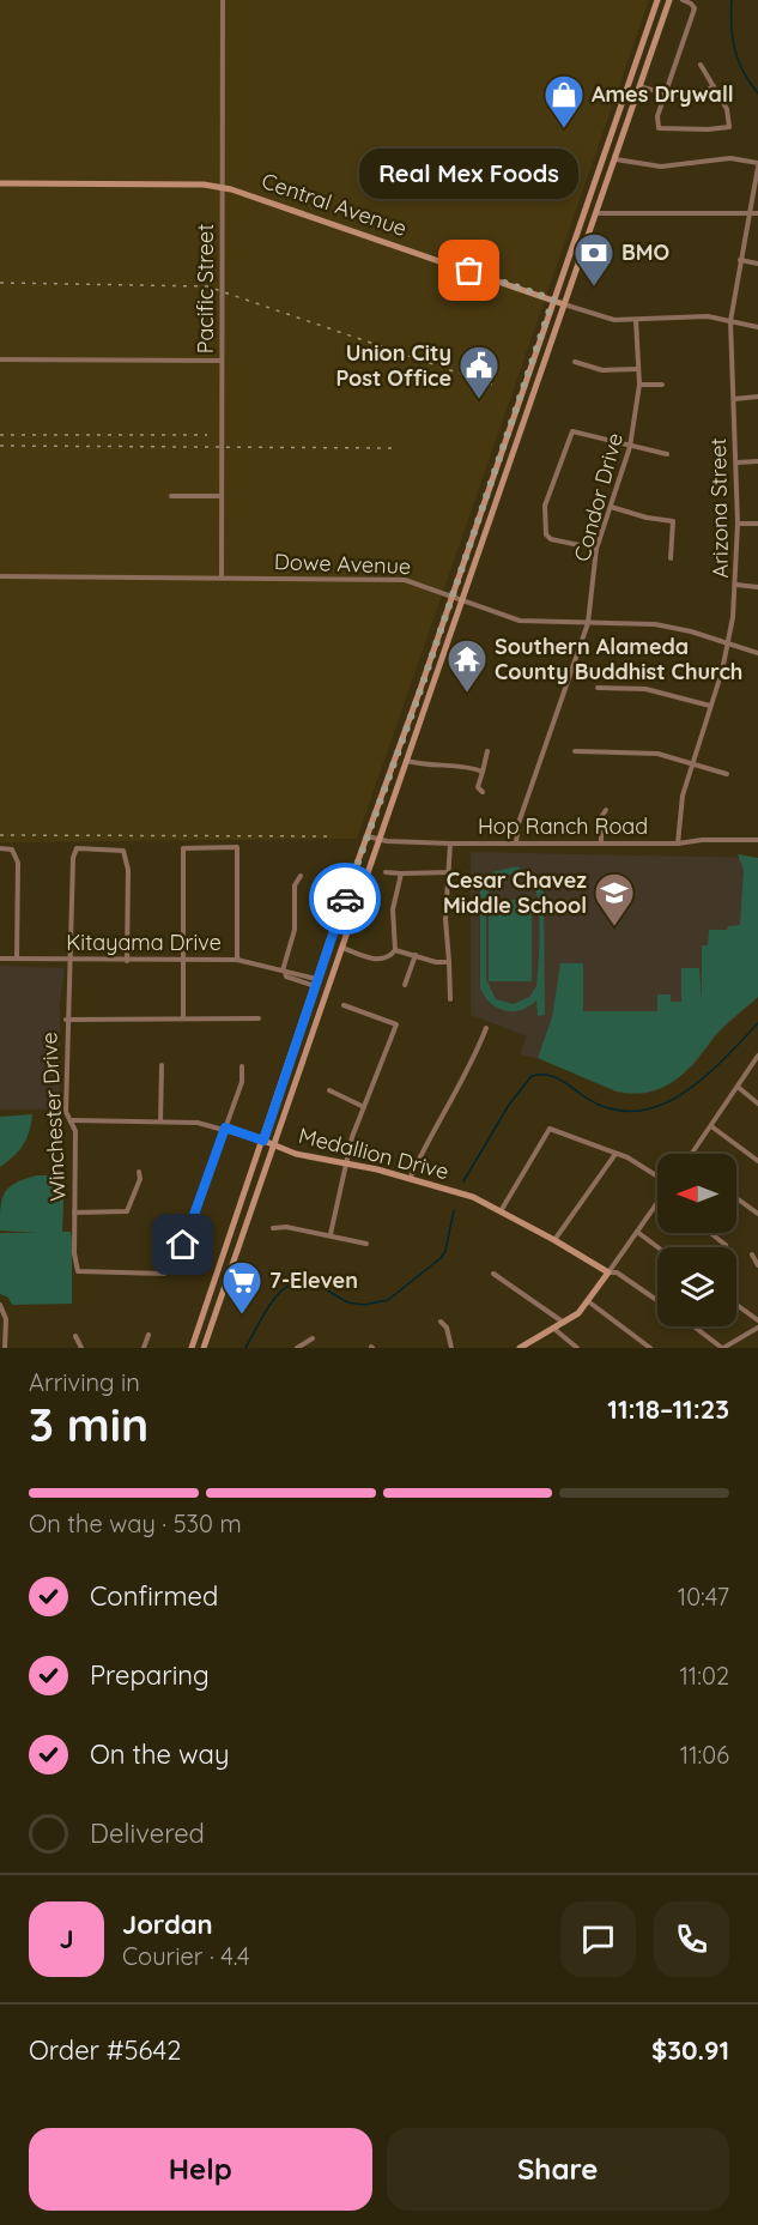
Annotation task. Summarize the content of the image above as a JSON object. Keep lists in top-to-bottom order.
{
  "streets": {
    "main road": ["Central Avenue", "Medallion Drive"],
    "street": [
      "Pacific Street",
      "Condor Drive",
      "Arizona Street",
      "Dowe Avenue",
      "Hop Ranch Road",
      "Kitayama Drive",
      "Winchester Drive"
    ]
  },
  "crossings": [
    ["Central Avenue", "Pacific Street"],
    ["Central Avenue", "Condor Drive"],
    ["Central Avenue", "Arizona Street"],
    ["Pacific Street", "Dowe Avenue"],
    ["Condor Drive", "Dowe Avenue"],
    ["Condor Drive", "Hop Ranch Road"],
    ["Arizona Street", "Dowe Avenue"],
    ["Arizona Street", "Hop Ranch Road"],
    ["Kitayama Drive", "Winchester Drive"],
    ["Winchester Drive", "Medallion Drive"]
  ],
  "places": {
    "shop": ["Ames Drywall"],
    "other": ["Real Mex Foods"],
    "bank": ["BMO"],
    "public building": ["Union City Post Office"],
    "temple": ["Southern Alameda County Buddhist Church"],
    "school or university": ["Cesar Chavez Middle School"],
    "supermarket": ["7-Eleven"]
  },
  "north": "left",
  "page": {
    "bubble": "Real Mex Foods",
    "heading": ["3 min", "Arriving in", "11:18–11:23"],
    "panel": [
      "Jordan",
      "Courier · 4.4",
      "Order #5642",
      "$30.91"
    ],
    "bar": "On the way · 530 m",
    "list": [
      ["Confirmed", "10:47"],
      ["Preparing", "11:02"],
      ["On the way", "11:06"],
      "Delivered"
    ],
    "round": "J",
    "buttons": ["Help", "Share"]
  }
}
